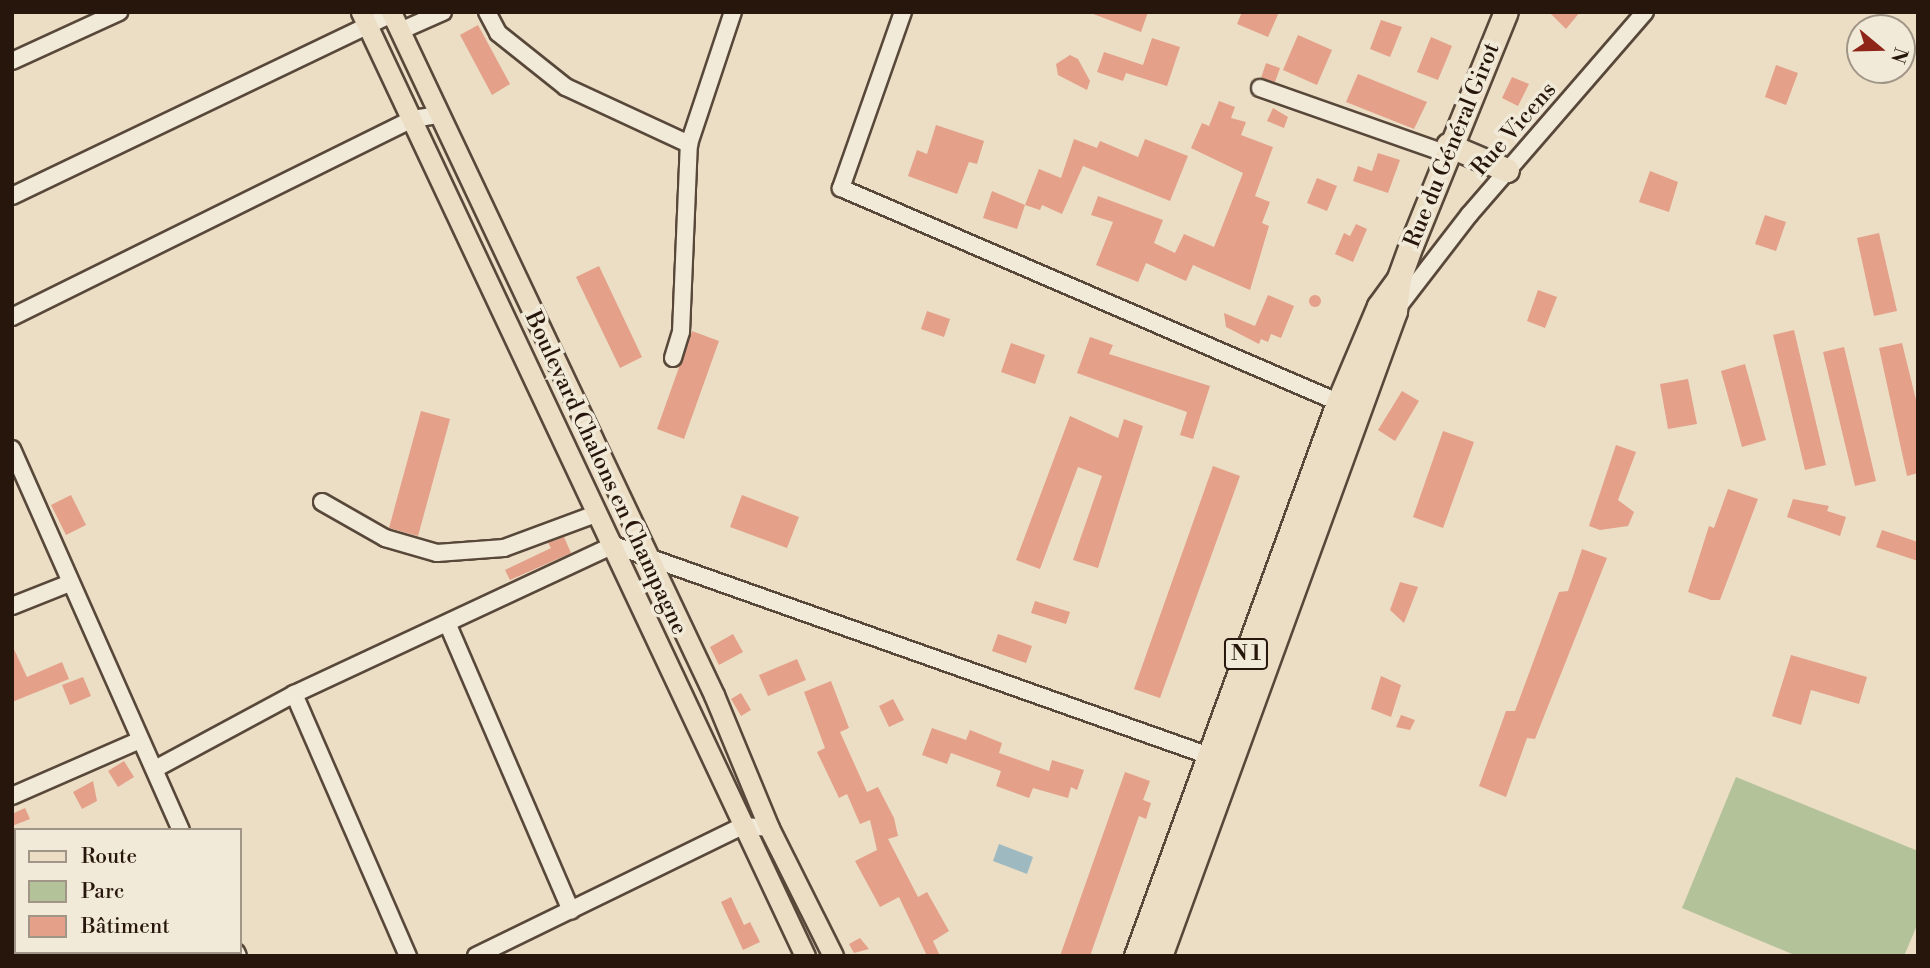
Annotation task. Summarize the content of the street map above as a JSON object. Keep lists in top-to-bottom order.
{
  "streets": {
    "highway": ["Rue du Général Girot", "N 1"],
    "main road": ["Boulevard Chalons en Champagne"],
    "street": ["Rue Vicens"]
  },
  "crossings": [
    ["Rue Vicens", "N 1"],
    ["Rue du Général Girot", "N 1"]
  ],
  "legend": ["Route", "Parc", "Bâtiment"],
  "north": "right"
}
